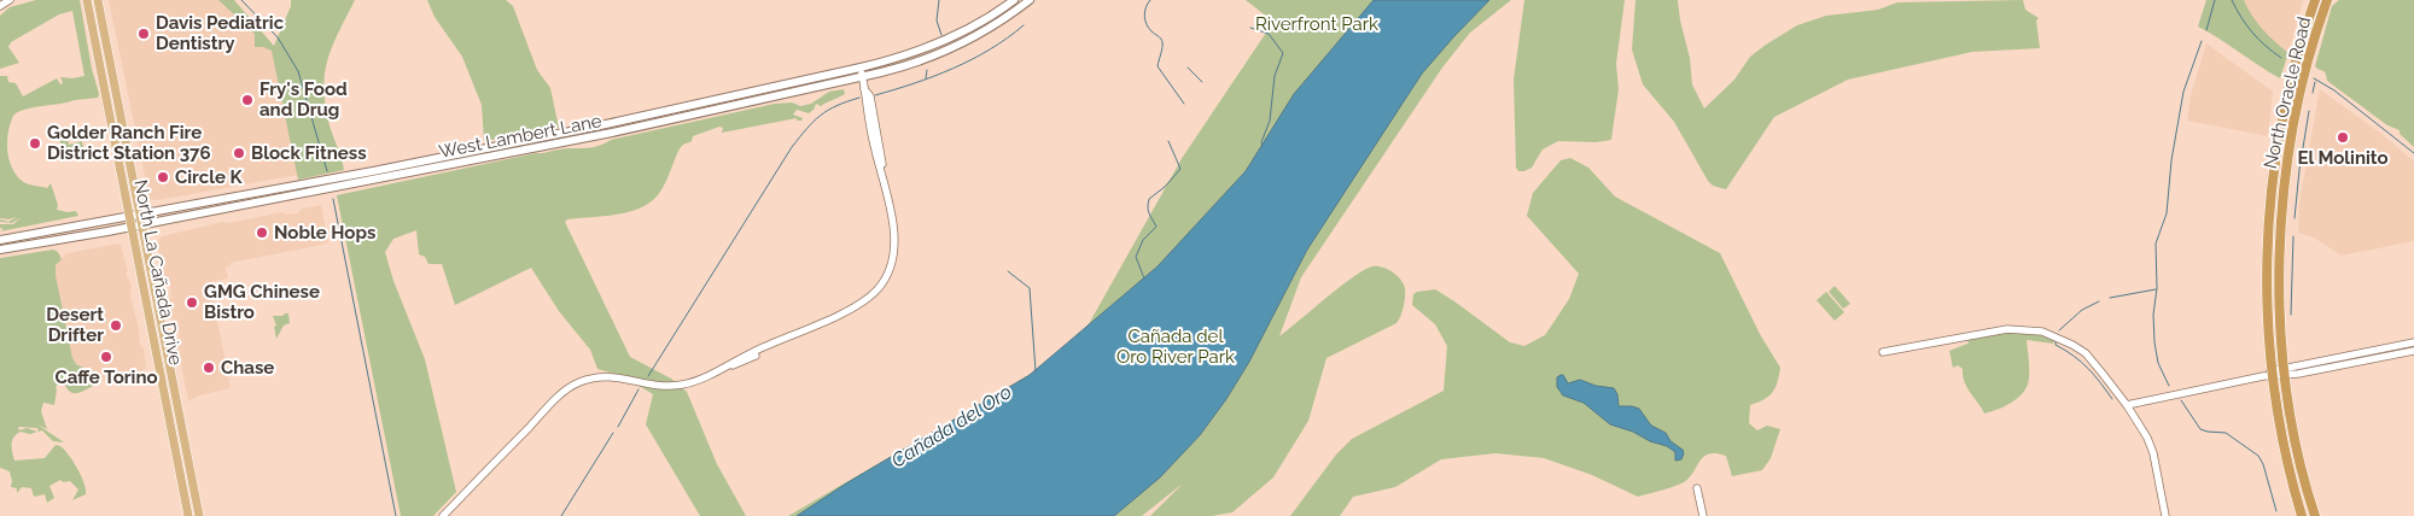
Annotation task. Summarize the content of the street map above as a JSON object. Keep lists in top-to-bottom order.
{
  "streets": {
    "highway": ["North Oracle Road"],
    "main road": ["West Lambert Lane", "North La Cañada Drive"]
  },
  "crossings": [
    ["West Lambert Lane", "North La Cañada Drive"]
  ],
  "water": ["Cañada del Oro"],
  "parks": ["Riverfront Park", "Cañada del Oro River Park"],
  "places": [
    "Davis Pediatric Dentistry",
    "Fry's Food and Drug",
    "El Molinito",
    "Golder Ranch Fire District Station 376",
    "Block Fitness",
    "Circle K",
    "Noble Hops",
    "GMG Chinese Bistro",
    "Desert Drifter",
    "Caffe Torino",
    "Chase"
  ]
}
